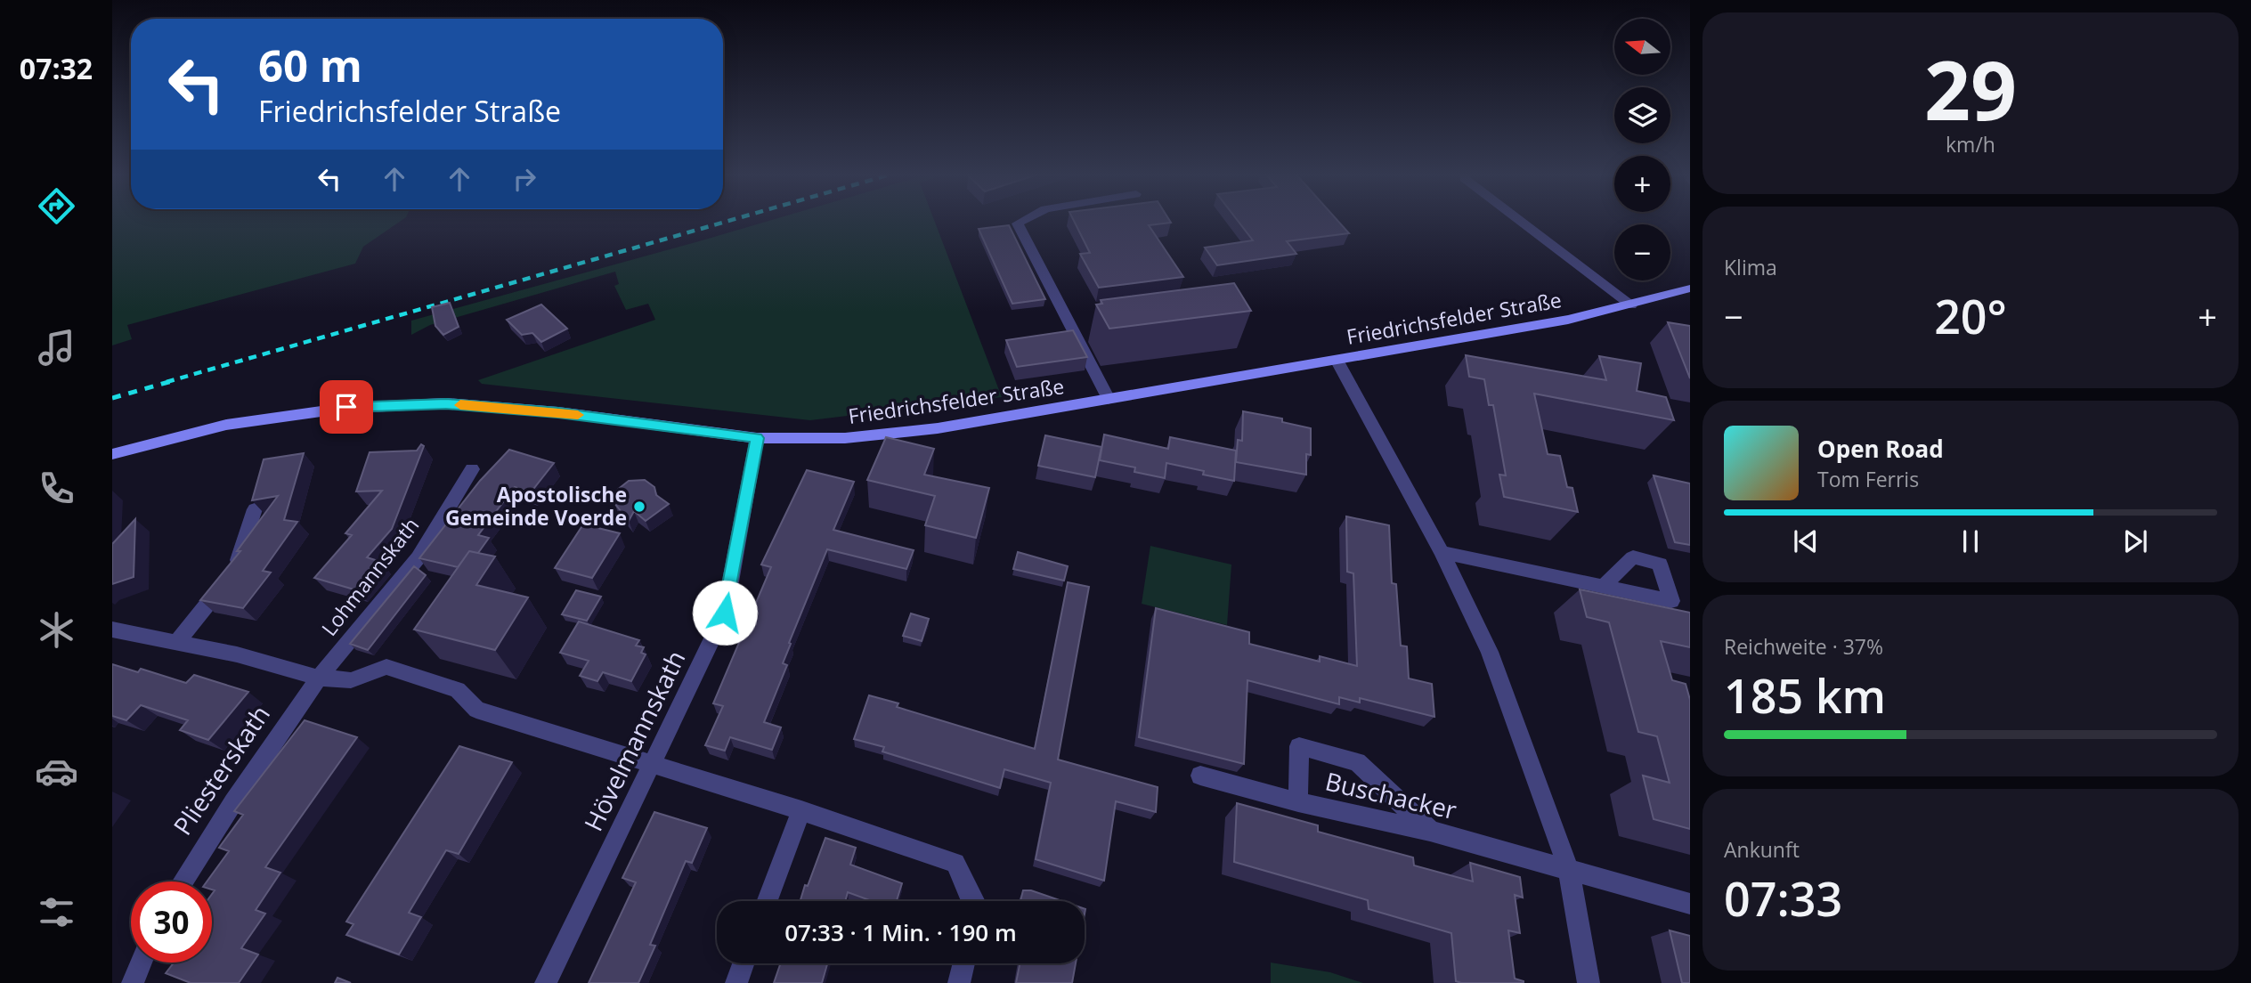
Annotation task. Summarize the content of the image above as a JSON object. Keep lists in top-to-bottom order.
{
  "streets": {
    "main road": ["Friedrichsfelder Straße"],
    "street": [
      "Lohmannskath",
      "Hövelmannskath",
      "Pliesterskath",
      "Buschacker"
    ]
  },
  "crossings": [
    ["Friedrichsfelder Straße", "Hövelmannskath"],
    ["Lohmannskath", "Pliesterskath"]
  ],
  "places": ["Apostolische Gemeinde Voerde"],
  "north": "left",
  "page": {
    "tabs": "07:32",
    "tile": [
      ["29", "km/h"],
      "Klima",
      ["Reichweite · 37%", "185 km"],
      ["Ankunft", "07:33"]
    ],
    "map_buttons": ["+", "−"],
    "turn": ["60 m", "Friedrichsfelder Straße"],
    "heat": ["−", "20°", "+"],
    "song": ["Open Road", "Tom Ferris"],
    "limit": "30",
    "trip": "07:33 · 1 Min. · 190 m"
  }
}
